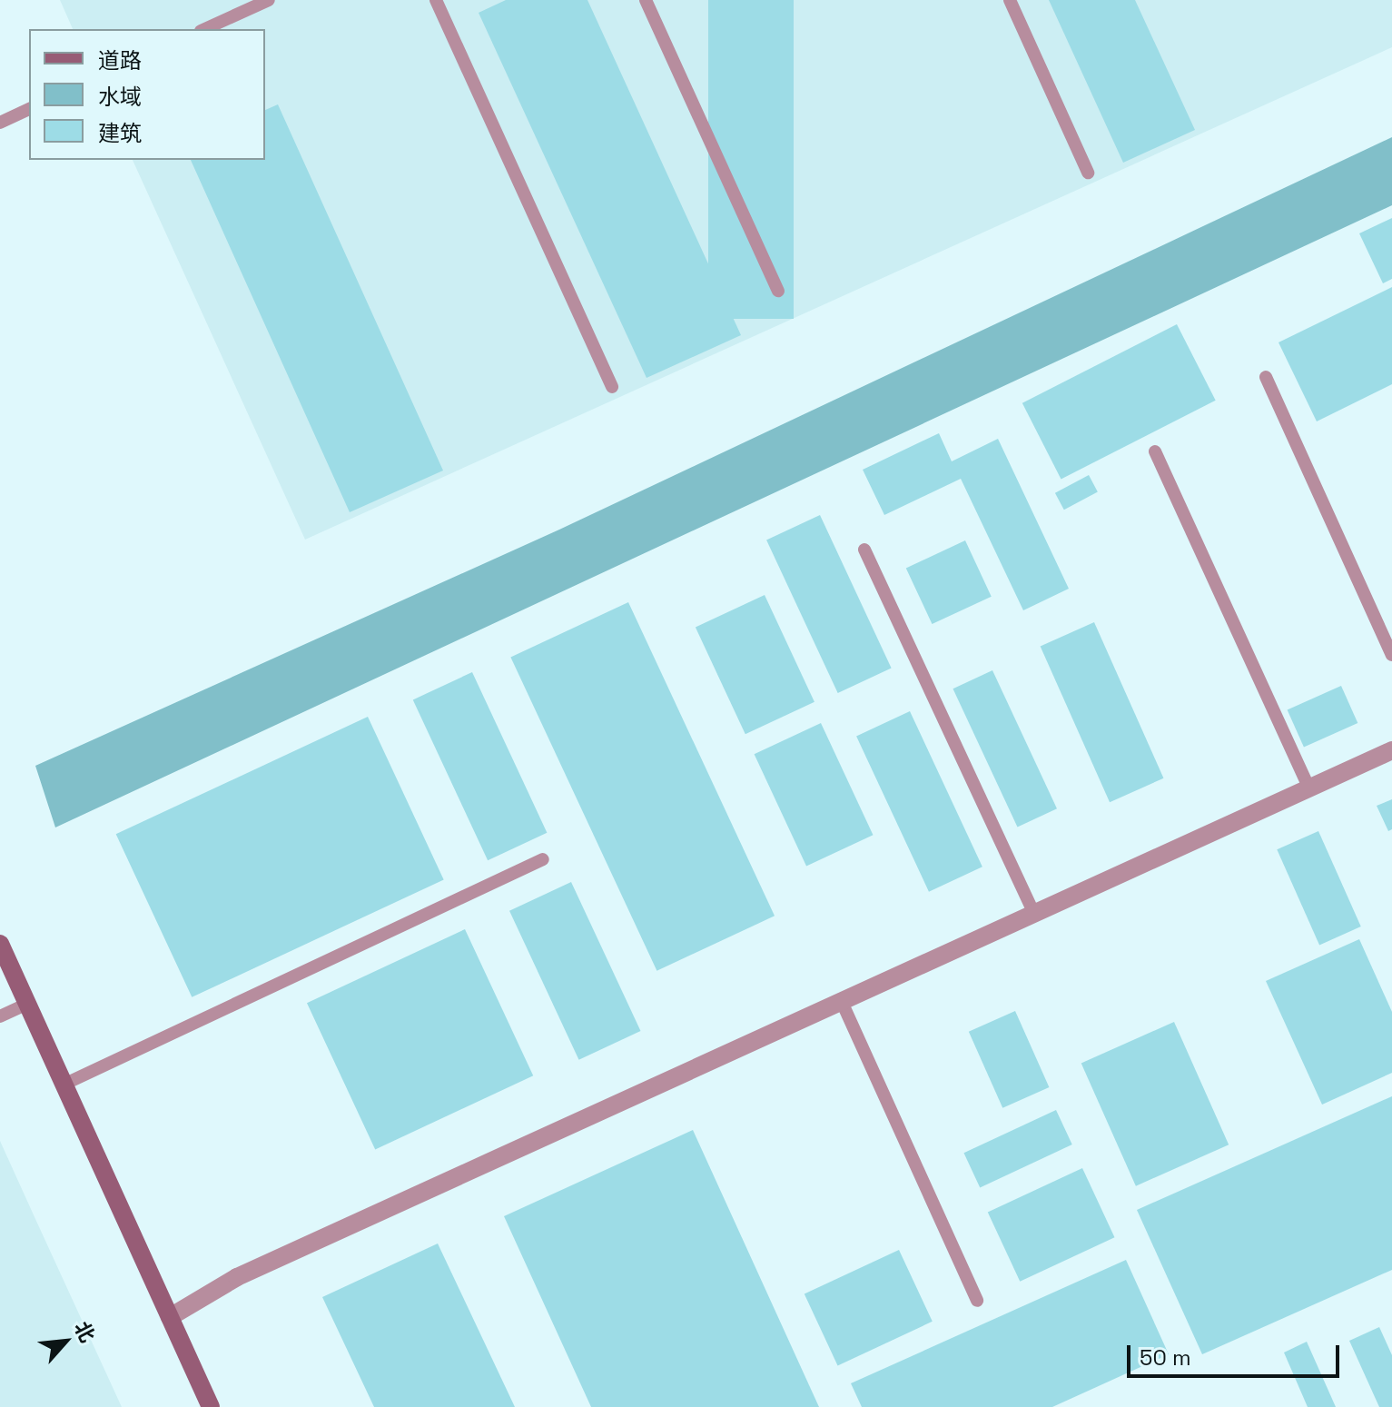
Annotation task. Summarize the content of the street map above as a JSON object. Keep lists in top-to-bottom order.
{
  "legend": ["道路", "水域", "建筑"],
  "scale_bar": "50 m",
  "north": "top right"
}
